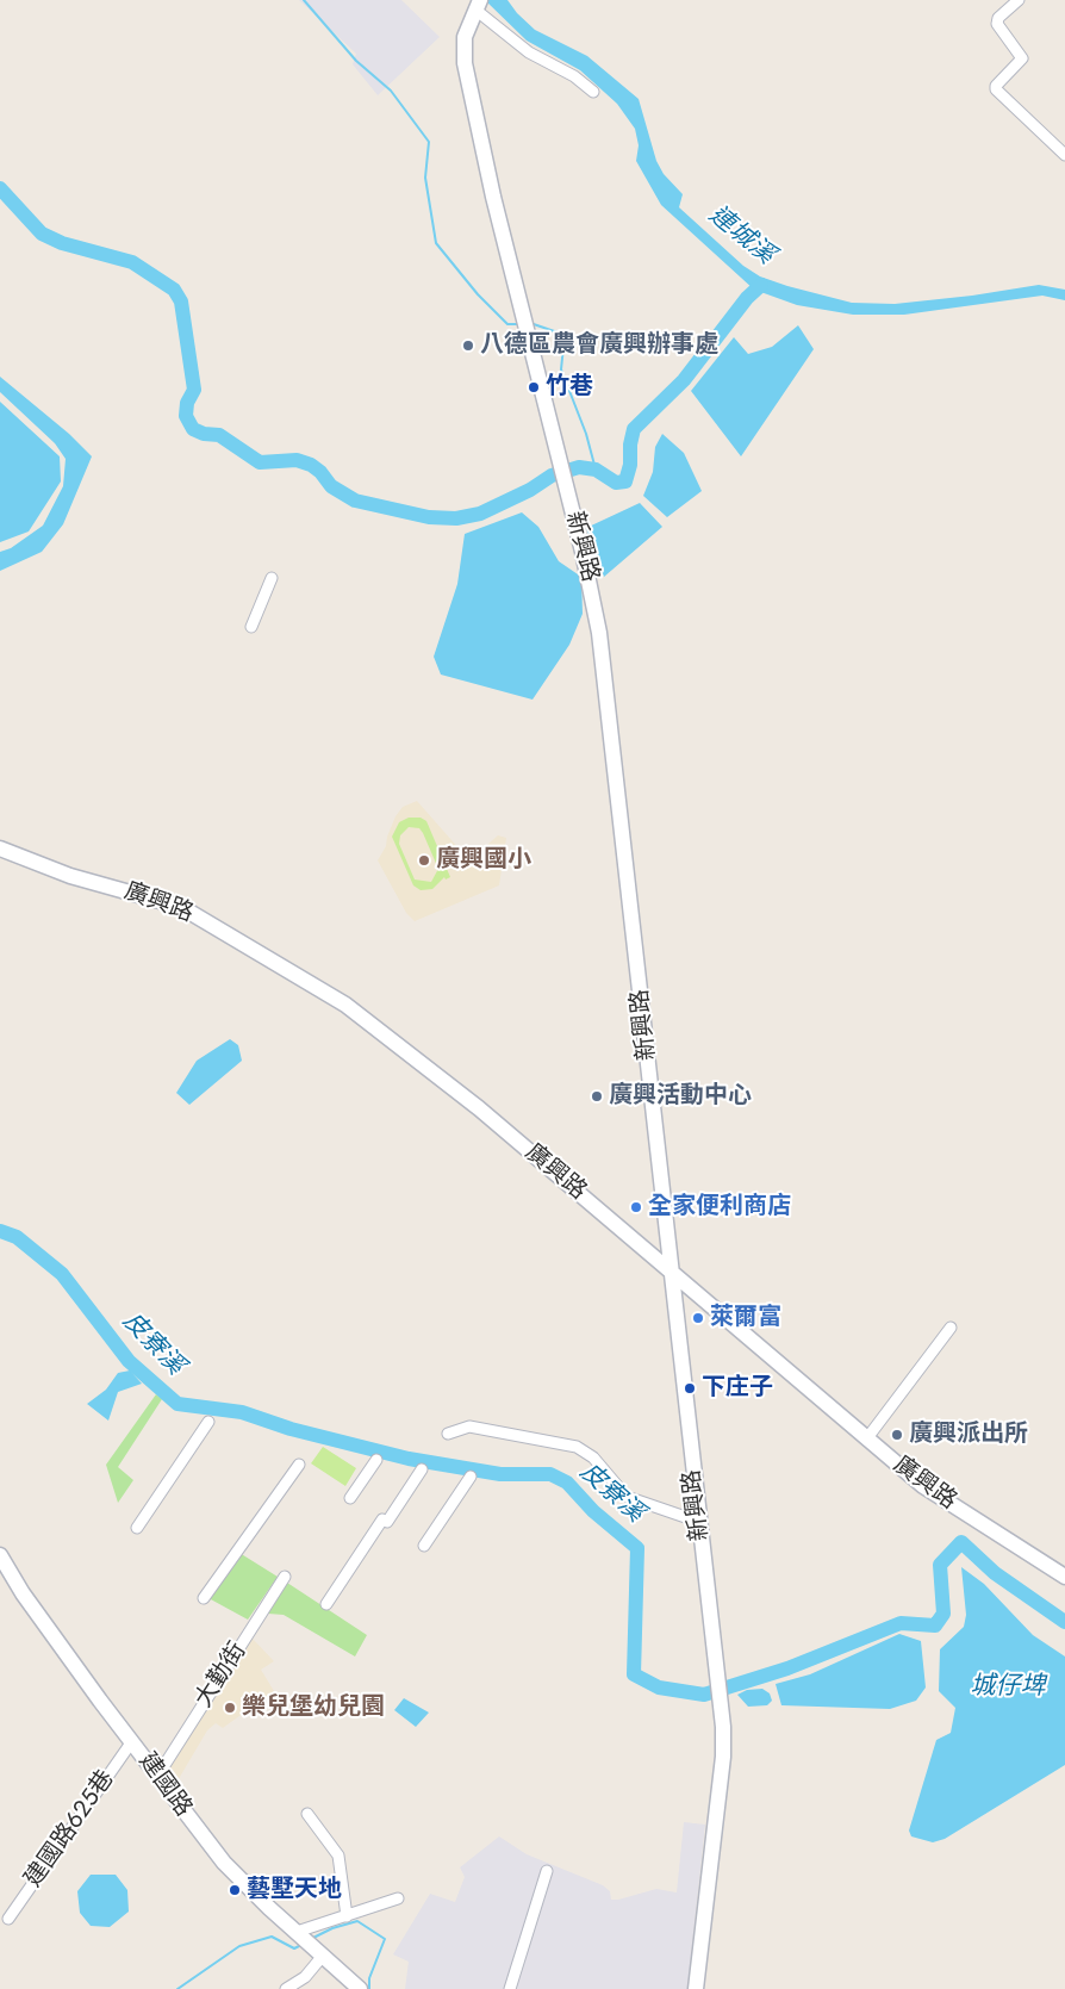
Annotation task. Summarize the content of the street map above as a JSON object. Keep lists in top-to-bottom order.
{
  "streets": {
    "street": [
      "新興路",
      "廣興路",
      "大勤街",
      "建國路",
      "建國路625巷"
    ]
  },
  "crossings": [
    ["新興路", "廣興路"],
    ["大勤街", "建國路"],
    ["建國路", "建國路625巷"]
  ],
  "water": ["連城溪", "皮寮溪", "城仔埤"],
  "places": [
    "八德區農會廣興辦事處",
    "竹巷",
    "廣興國小",
    "廣興活動中心",
    "全家便利商店",
    "萊爾富",
    "下庄子",
    "廣興派出所",
    "樂兒堡幼兒園",
    "藝墅天地"
  ]
}
